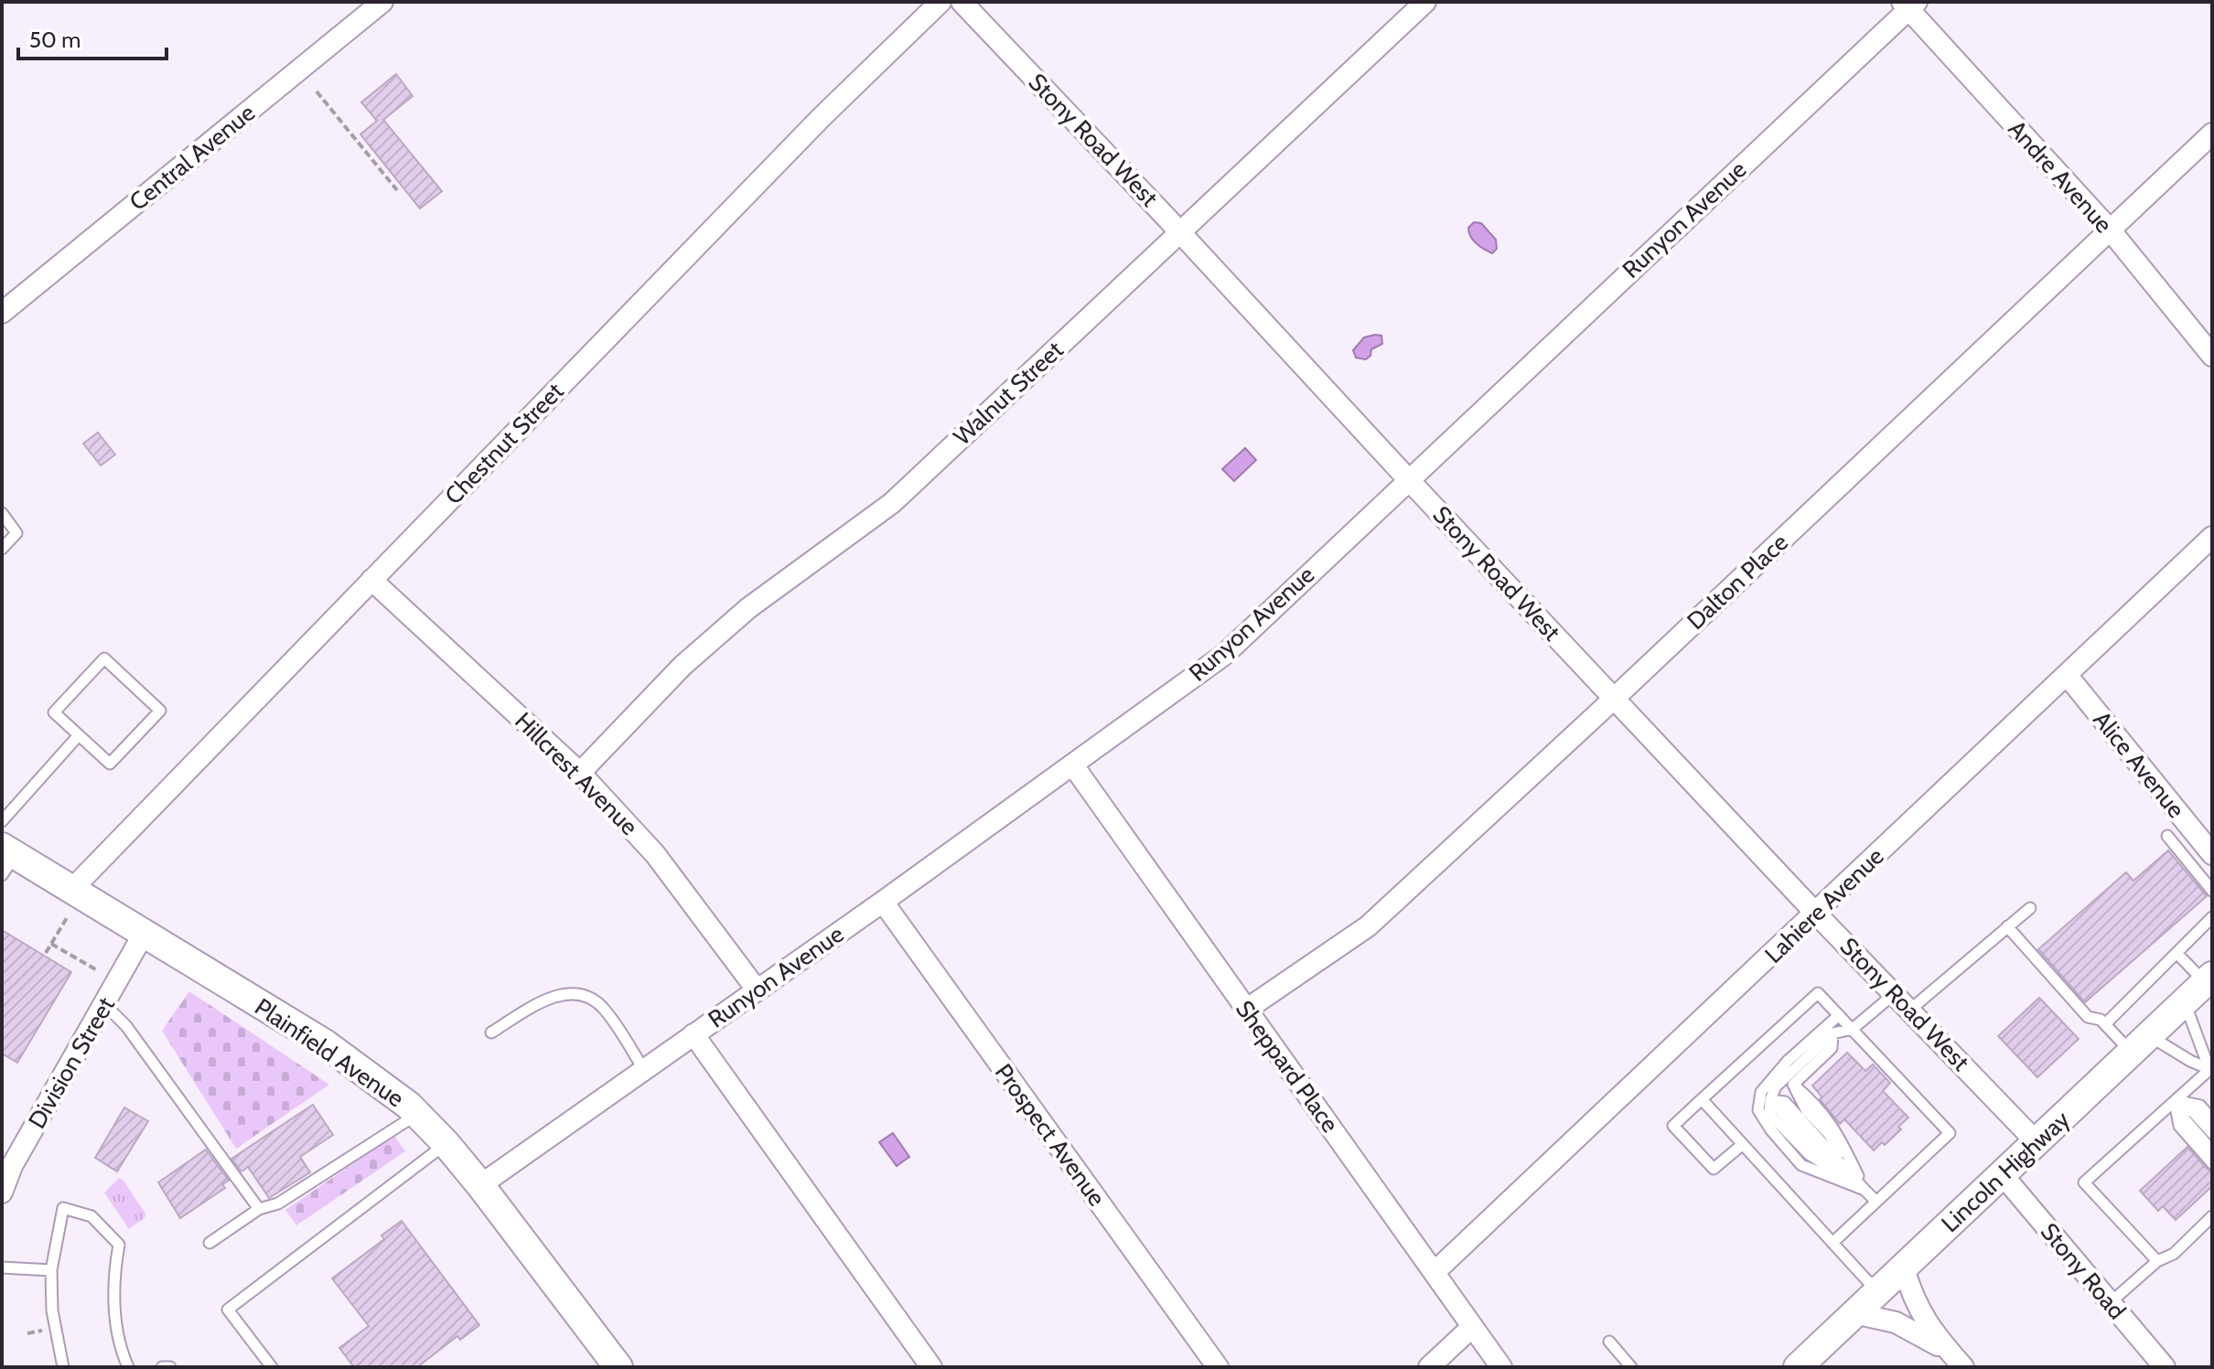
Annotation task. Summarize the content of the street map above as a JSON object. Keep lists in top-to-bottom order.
{
  "streets": {
    "main road": ["Plainfield Avenue", "Lincoln Highway"],
    "street": [
      "Stony Road West",
      "Central Avenue",
      "Andre Avenue",
      "Runyon Avenue",
      "Walnut Street",
      "Chestnut Street",
      "Dalton Place",
      "Alice Avenue",
      "Hillcrest Avenue",
      "Lahiere Avenue",
      "Division Street",
      "Sheppard Place",
      "Prospect Avenue",
      "Stony Road"
    ]
  },
  "crossings": [
    ["Stony Road West", "Runyon Avenue"],
    ["Stony Road West", "Walnut Street"],
    ["Stony Road West", "Dalton Place"],
    ["Stony Road West", "Lahiere Avenue"],
    ["Stony Road West", "Lincoln Highway"],
    ["Andre Avenue", "Runyon Avenue"],
    ["Andre Avenue", "Dalton Place"],
    ["Runyon Avenue", "Hillcrest Avenue"],
    ["Runyon Avenue", "Plainfield Avenue"],
    ["Runyon Avenue", "Sheppard Place"],
    ["Runyon Avenue", "Prospect Avenue"],
    ["Walnut Street", "Hillcrest Avenue"],
    ["Chestnut Street", "Hillcrest Avenue"],
    ["Chestnut Street", "Plainfield Avenue"],
    ["Dalton Place", "Sheppard Place"],
    ["Alice Avenue", "Lahiere Avenue"],
    ["Lahiere Avenue", "Sheppard Place"],
    ["Plainfield Avenue", "Division Street"],
    ["Lincoln Highway", "Stony Road"]
  ],
  "scale_bar": "50 m"
}
